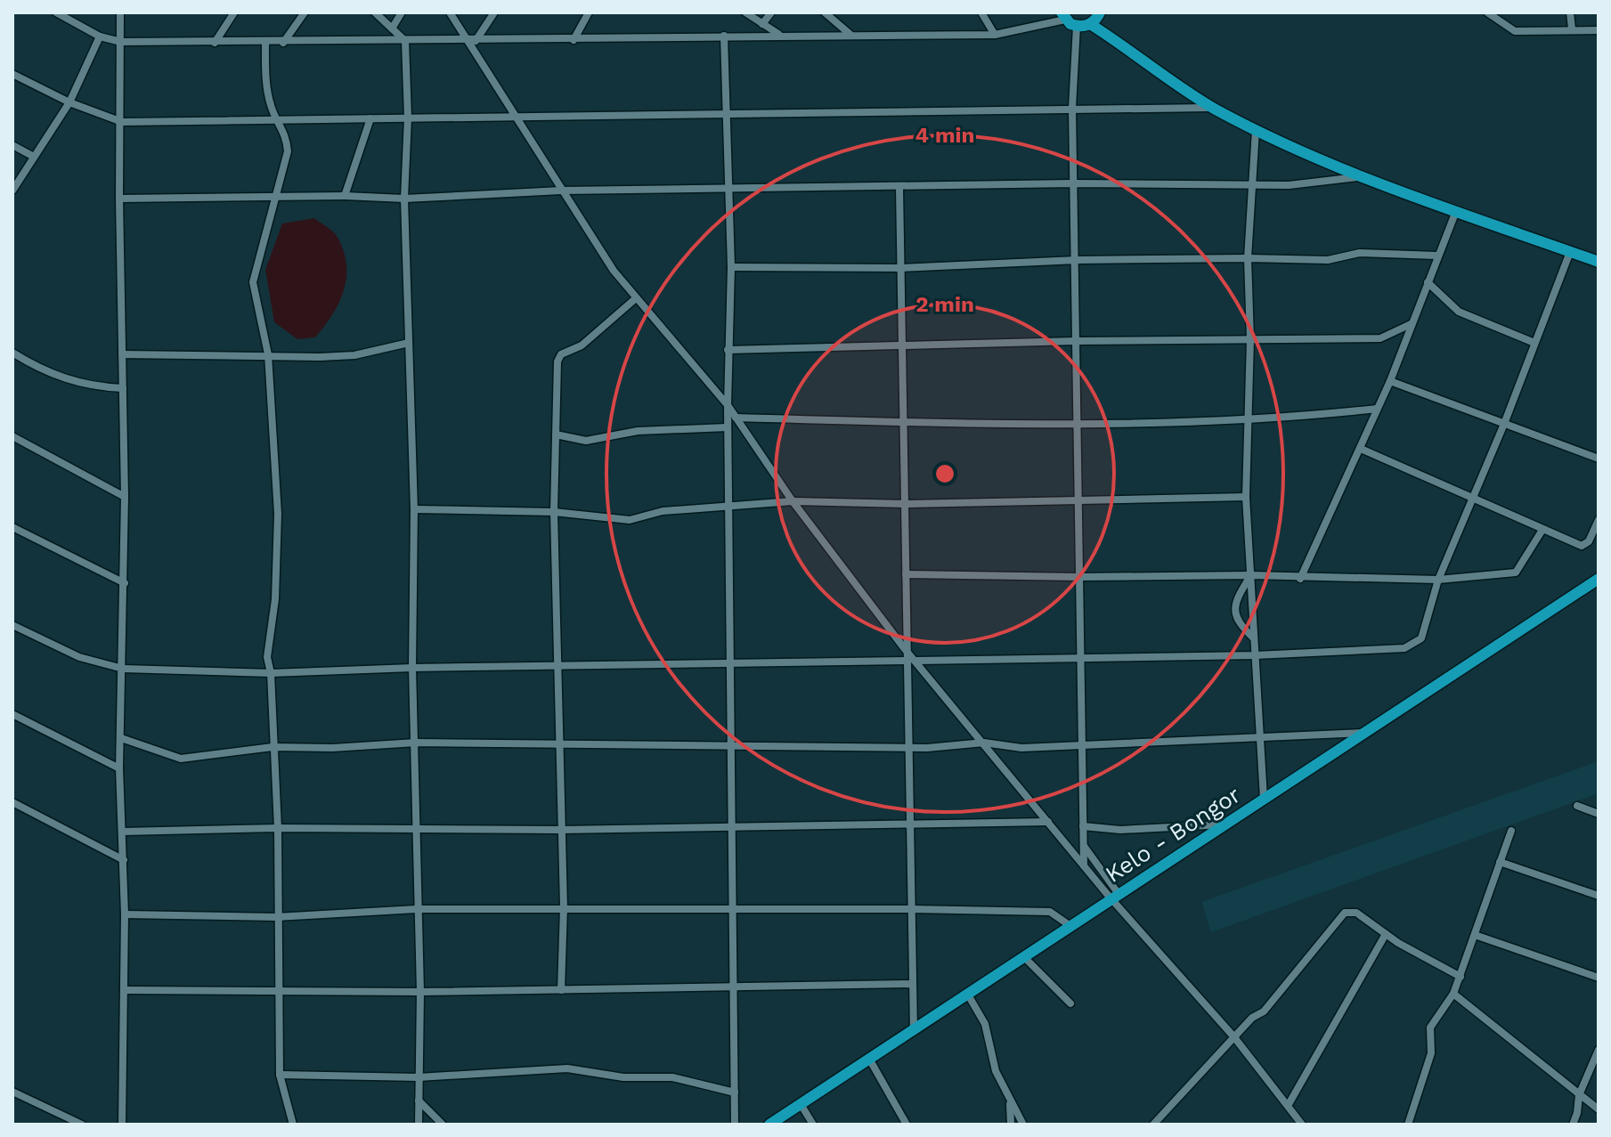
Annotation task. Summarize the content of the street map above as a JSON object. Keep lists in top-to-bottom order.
{
  "streets": {
    "highway": ["Kelo - Bongor"]
  },
  "rings": ["4 min", "2 min"]
}
